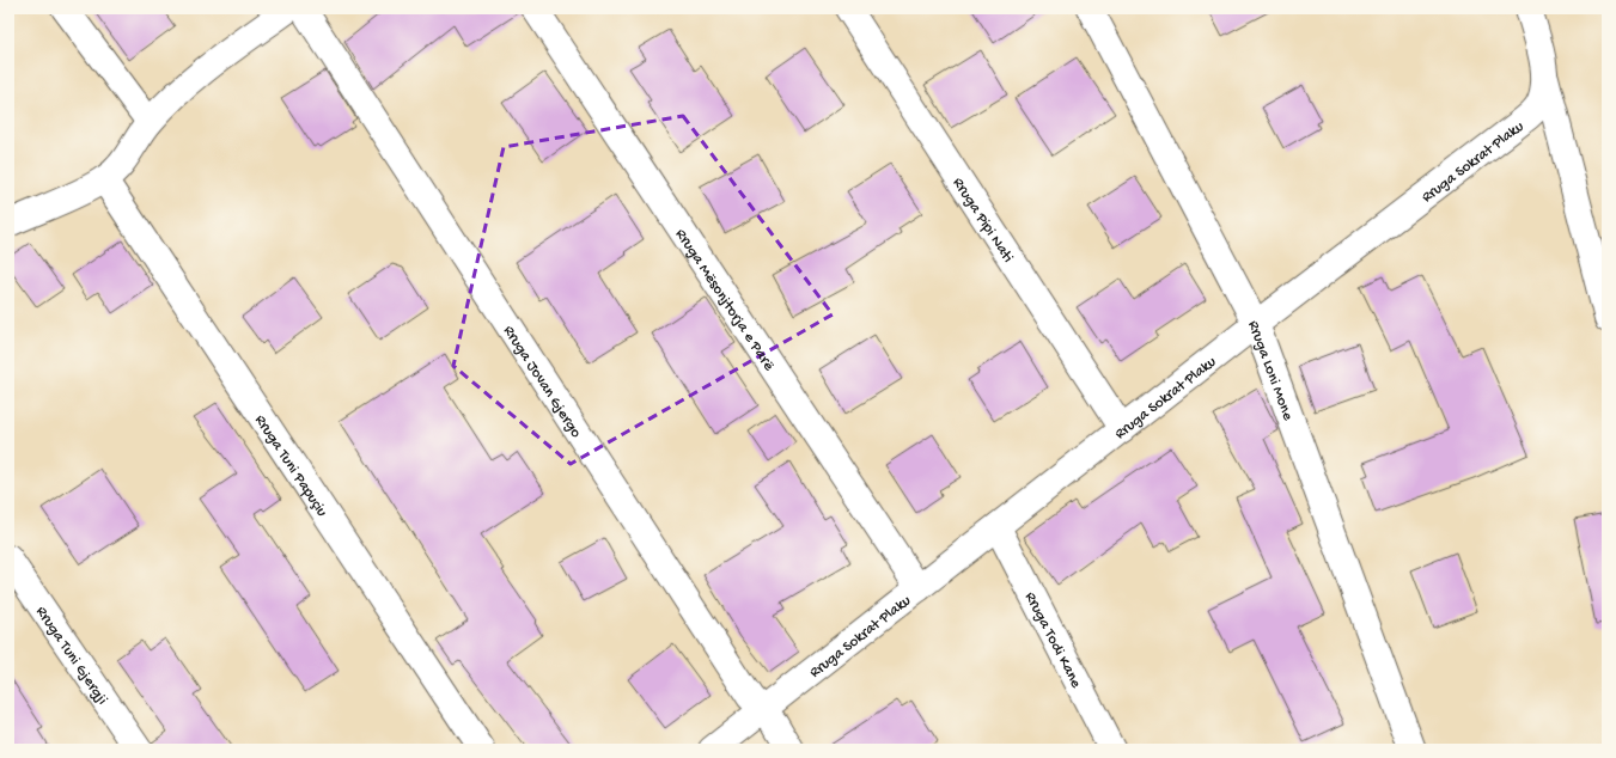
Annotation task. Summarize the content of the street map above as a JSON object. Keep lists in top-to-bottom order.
{
  "streets": {
    "street": [
      "Rruga Sokrat Plaku",
      "Rruga Pipi Nati",
      "Rruga Mësonjtorja e Parë",
      "Rruga Loni Mone",
      "Rruga Jovan Gjergo",
      "Rruga Tuni Papuçiu",
      "Rruga Todi Kane",
      "Rruga Tuni Gjergji"
    ]
  },
  "crossings": [
    ["Rruga Sokrat Plaku", "Rruga Pipi Nati"],
    ["Rruga Sokrat Plaku", "Rruga Mësonjtorja e Parë"],
    ["Rruga Sokrat Plaku", "Rruga Loni Mone"],
    ["Rruga Sokrat Plaku", "Rruga Jovan Gjergo"],
    ["Rruga Sokrat Plaku", "Rruga Todi Kane"]
  ]
}
